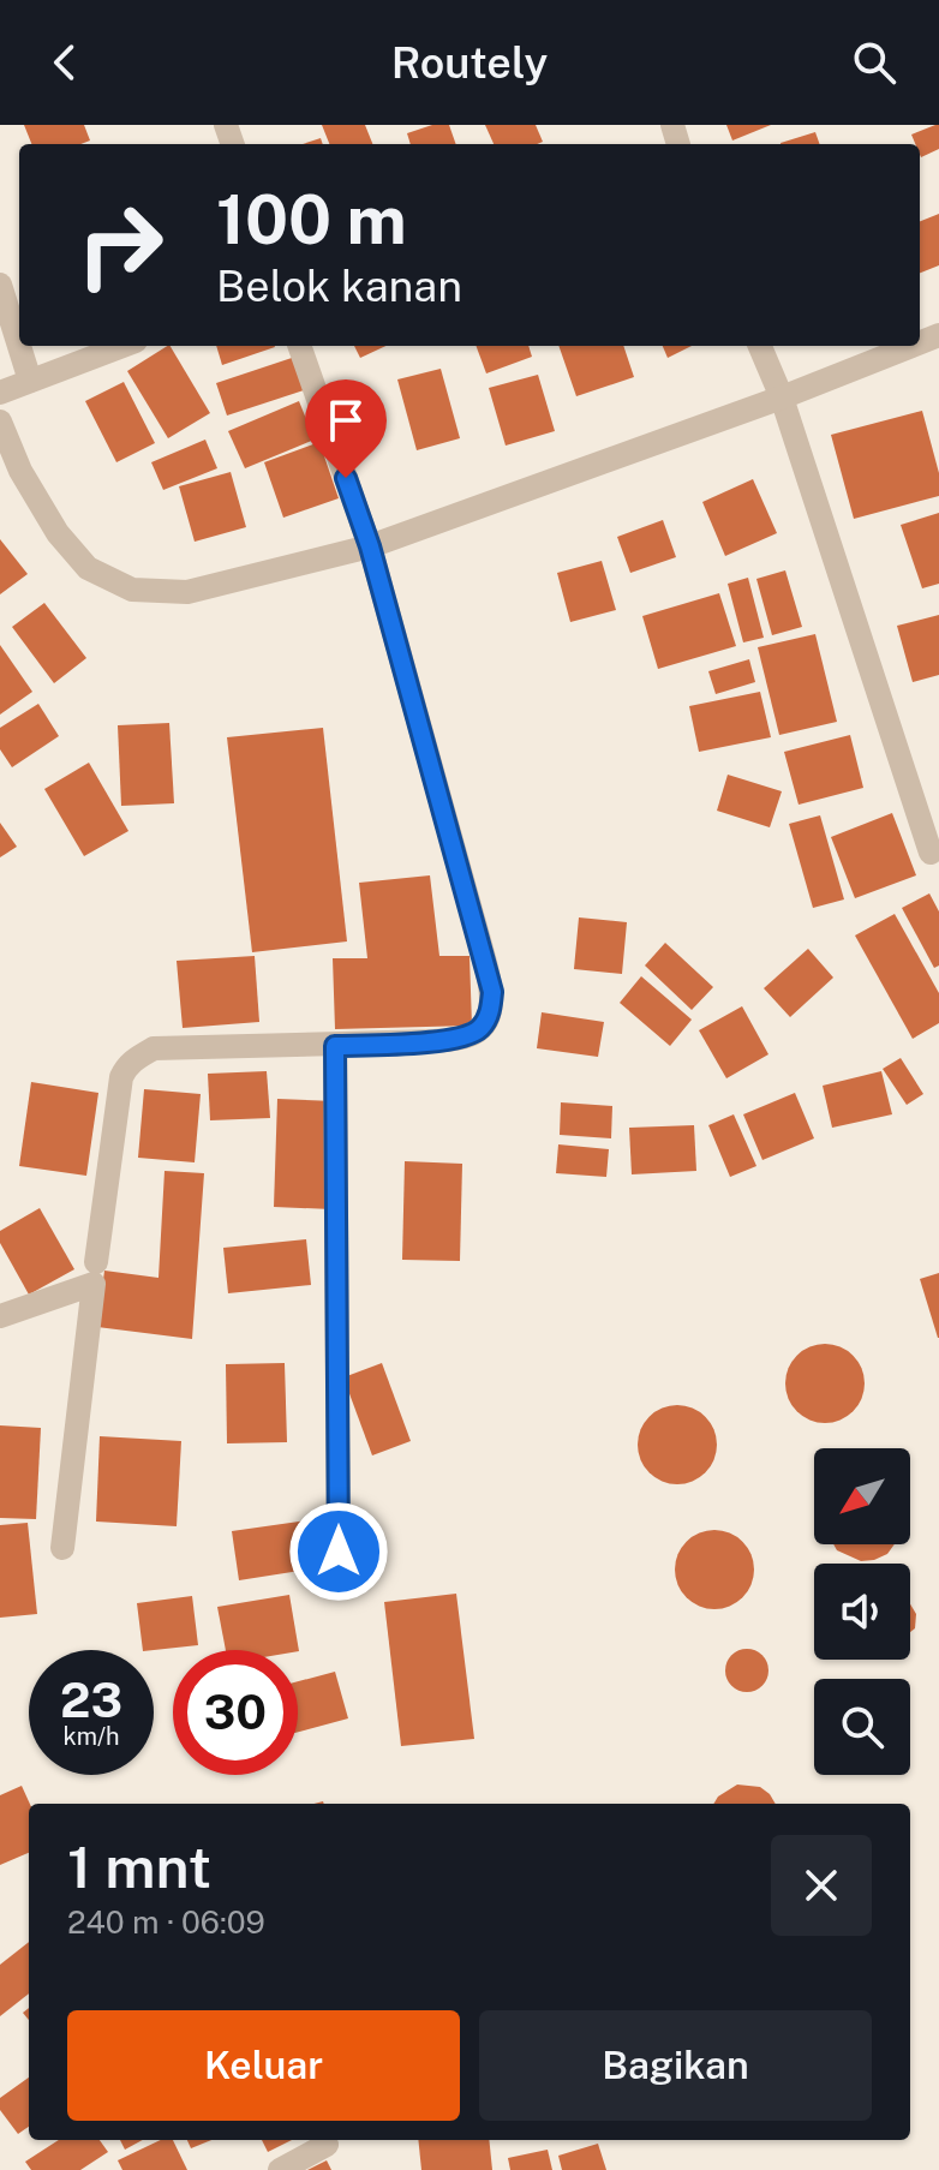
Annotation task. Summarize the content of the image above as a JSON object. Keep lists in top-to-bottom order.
{
  "north": "bottom left",
  "page": {
    "header": "Routely",
    "turn": ["100 m", "Belok kanan"],
    "speed": "23 km/h",
    "limit": "30",
    "heading": ["1 mnt", "240 m · 06:09"],
    "buttons": ["Keluar", "Bagikan"]
  }
}
